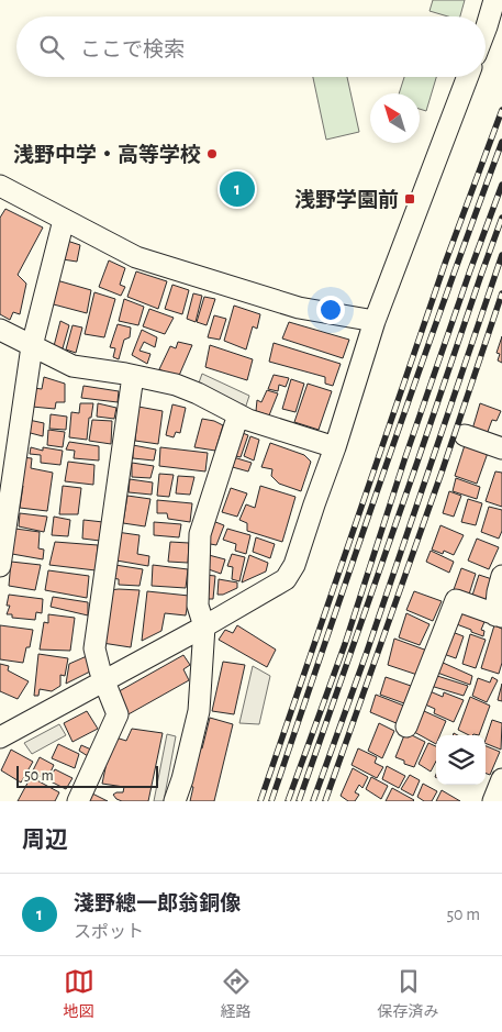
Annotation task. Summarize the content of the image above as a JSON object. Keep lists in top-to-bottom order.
{
  "places": {
    "other": ["浅野中学・高等学校"],
    "transit": ["浅野学園前"]
  },
  "scale_bar": "50 m",
  "north": "top left",
  "page": {
    "search": "ここで検索",
    "pins": "1",
    "scale": "50 m",
    "heading": "周辺",
    "list": [
      {
        "mark": "1",
        "name": "淺野總一郎翁銅像",
        "note": "スポット",
        "value": "50 m"
      }
    ],
    "nav": ["地図", "経路", "保存済み"]
  }
}
